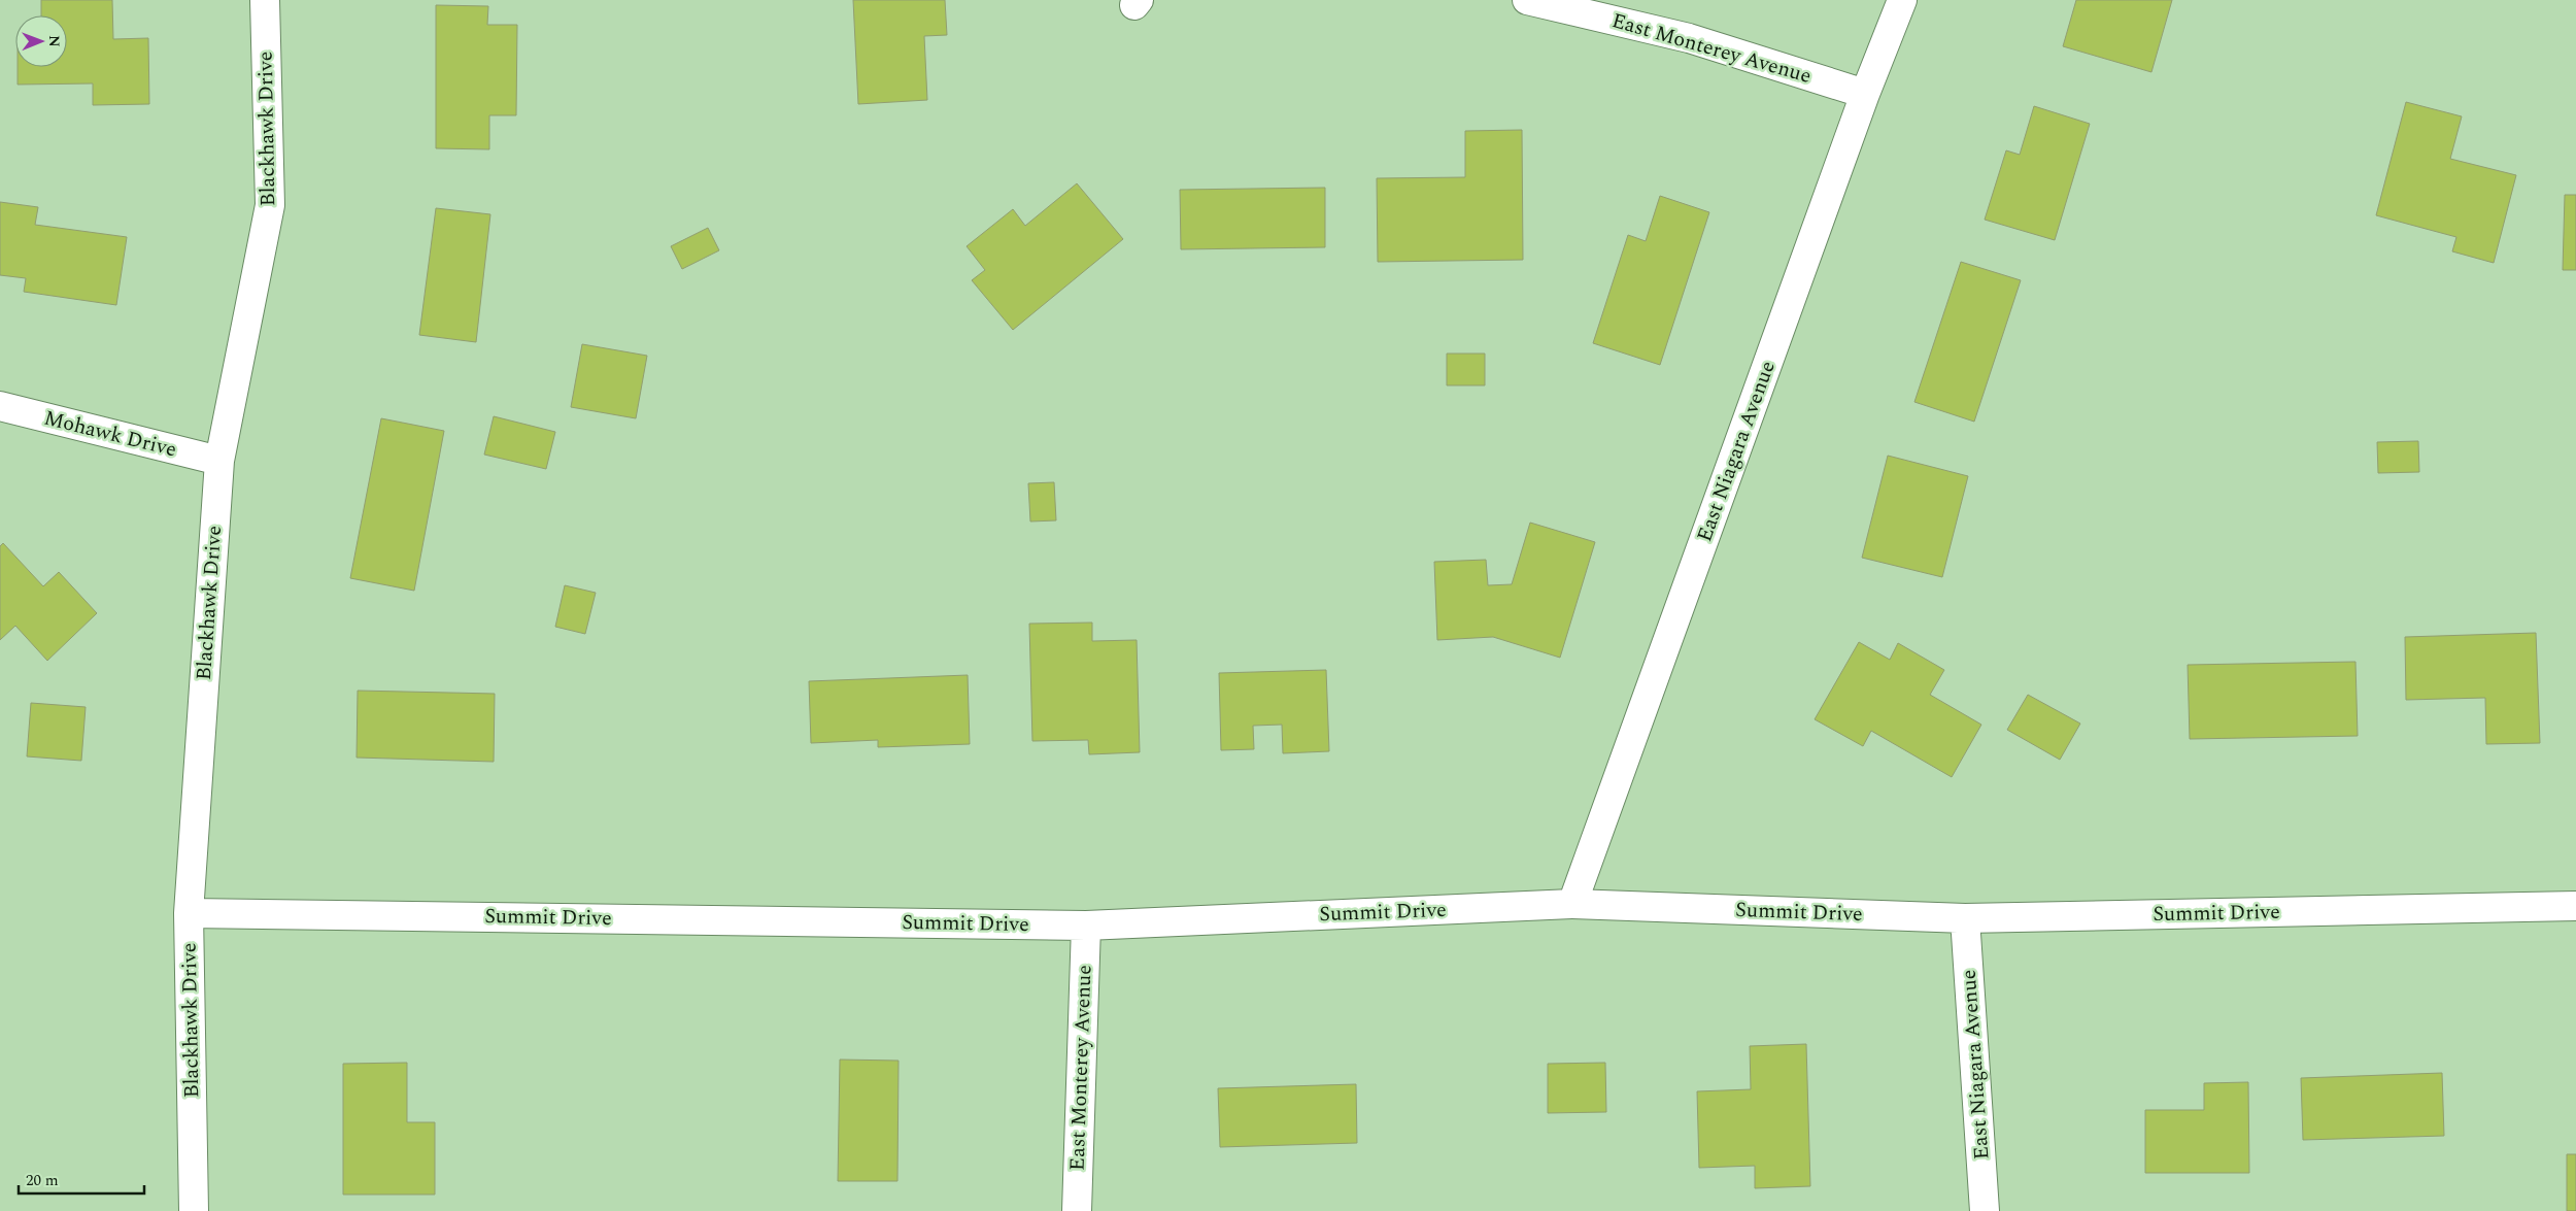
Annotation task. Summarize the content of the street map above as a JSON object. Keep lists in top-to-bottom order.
{
  "streets": {
    "street": [
      "East Monterey Avenue",
      "Blackhawk Drive",
      "Mohawk Drive",
      "East Niagara Avenue",
      "Summit Drive"
    ]
  },
  "crossings": [
    ["East Monterey Avenue", "East Niagara Avenue"],
    ["East Monterey Avenue", "Summit Drive"],
    ["Blackhawk Drive", "Mohawk Drive"],
    ["Blackhawk Drive", "Summit Drive"],
    ["East Niagara Avenue", "Summit Drive"]
  ],
  "scale_bar": "20 m",
  "north": "right"
}
